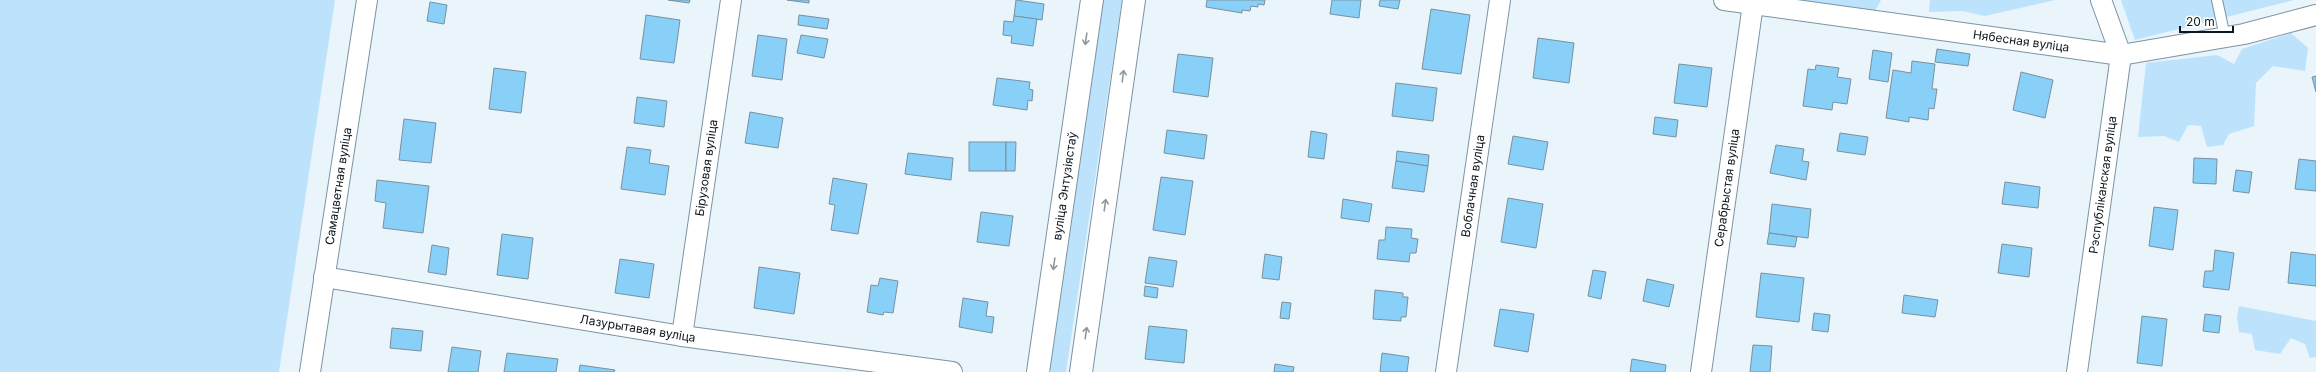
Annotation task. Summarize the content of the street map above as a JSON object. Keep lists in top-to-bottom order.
{
  "streets": {
    "street": [
      "Нябесная вуліца",
      "Бірузовая вуліца",
      "Рэспубліканская вуліца",
      "Самацветная вуліца",
      "вуліца Энтузіястаў",
      "Воблачная вуліца",
      "Серабрыстая вуліца",
      "Лазурытавая вуліца"
    ]
  },
  "crossings": [
    ["Нябесная вуліца", "Рэспубліканская вуліца"],
    ["Нябесная вуліца", "Серабрыстая вуліца"],
    ["Бірузовая вуліца", "Лазурытавая вуліца"],
    ["Самацветная вуліца", "Лазурытавая вуліца"]
  ],
  "scale_bar": "20 m"
}
